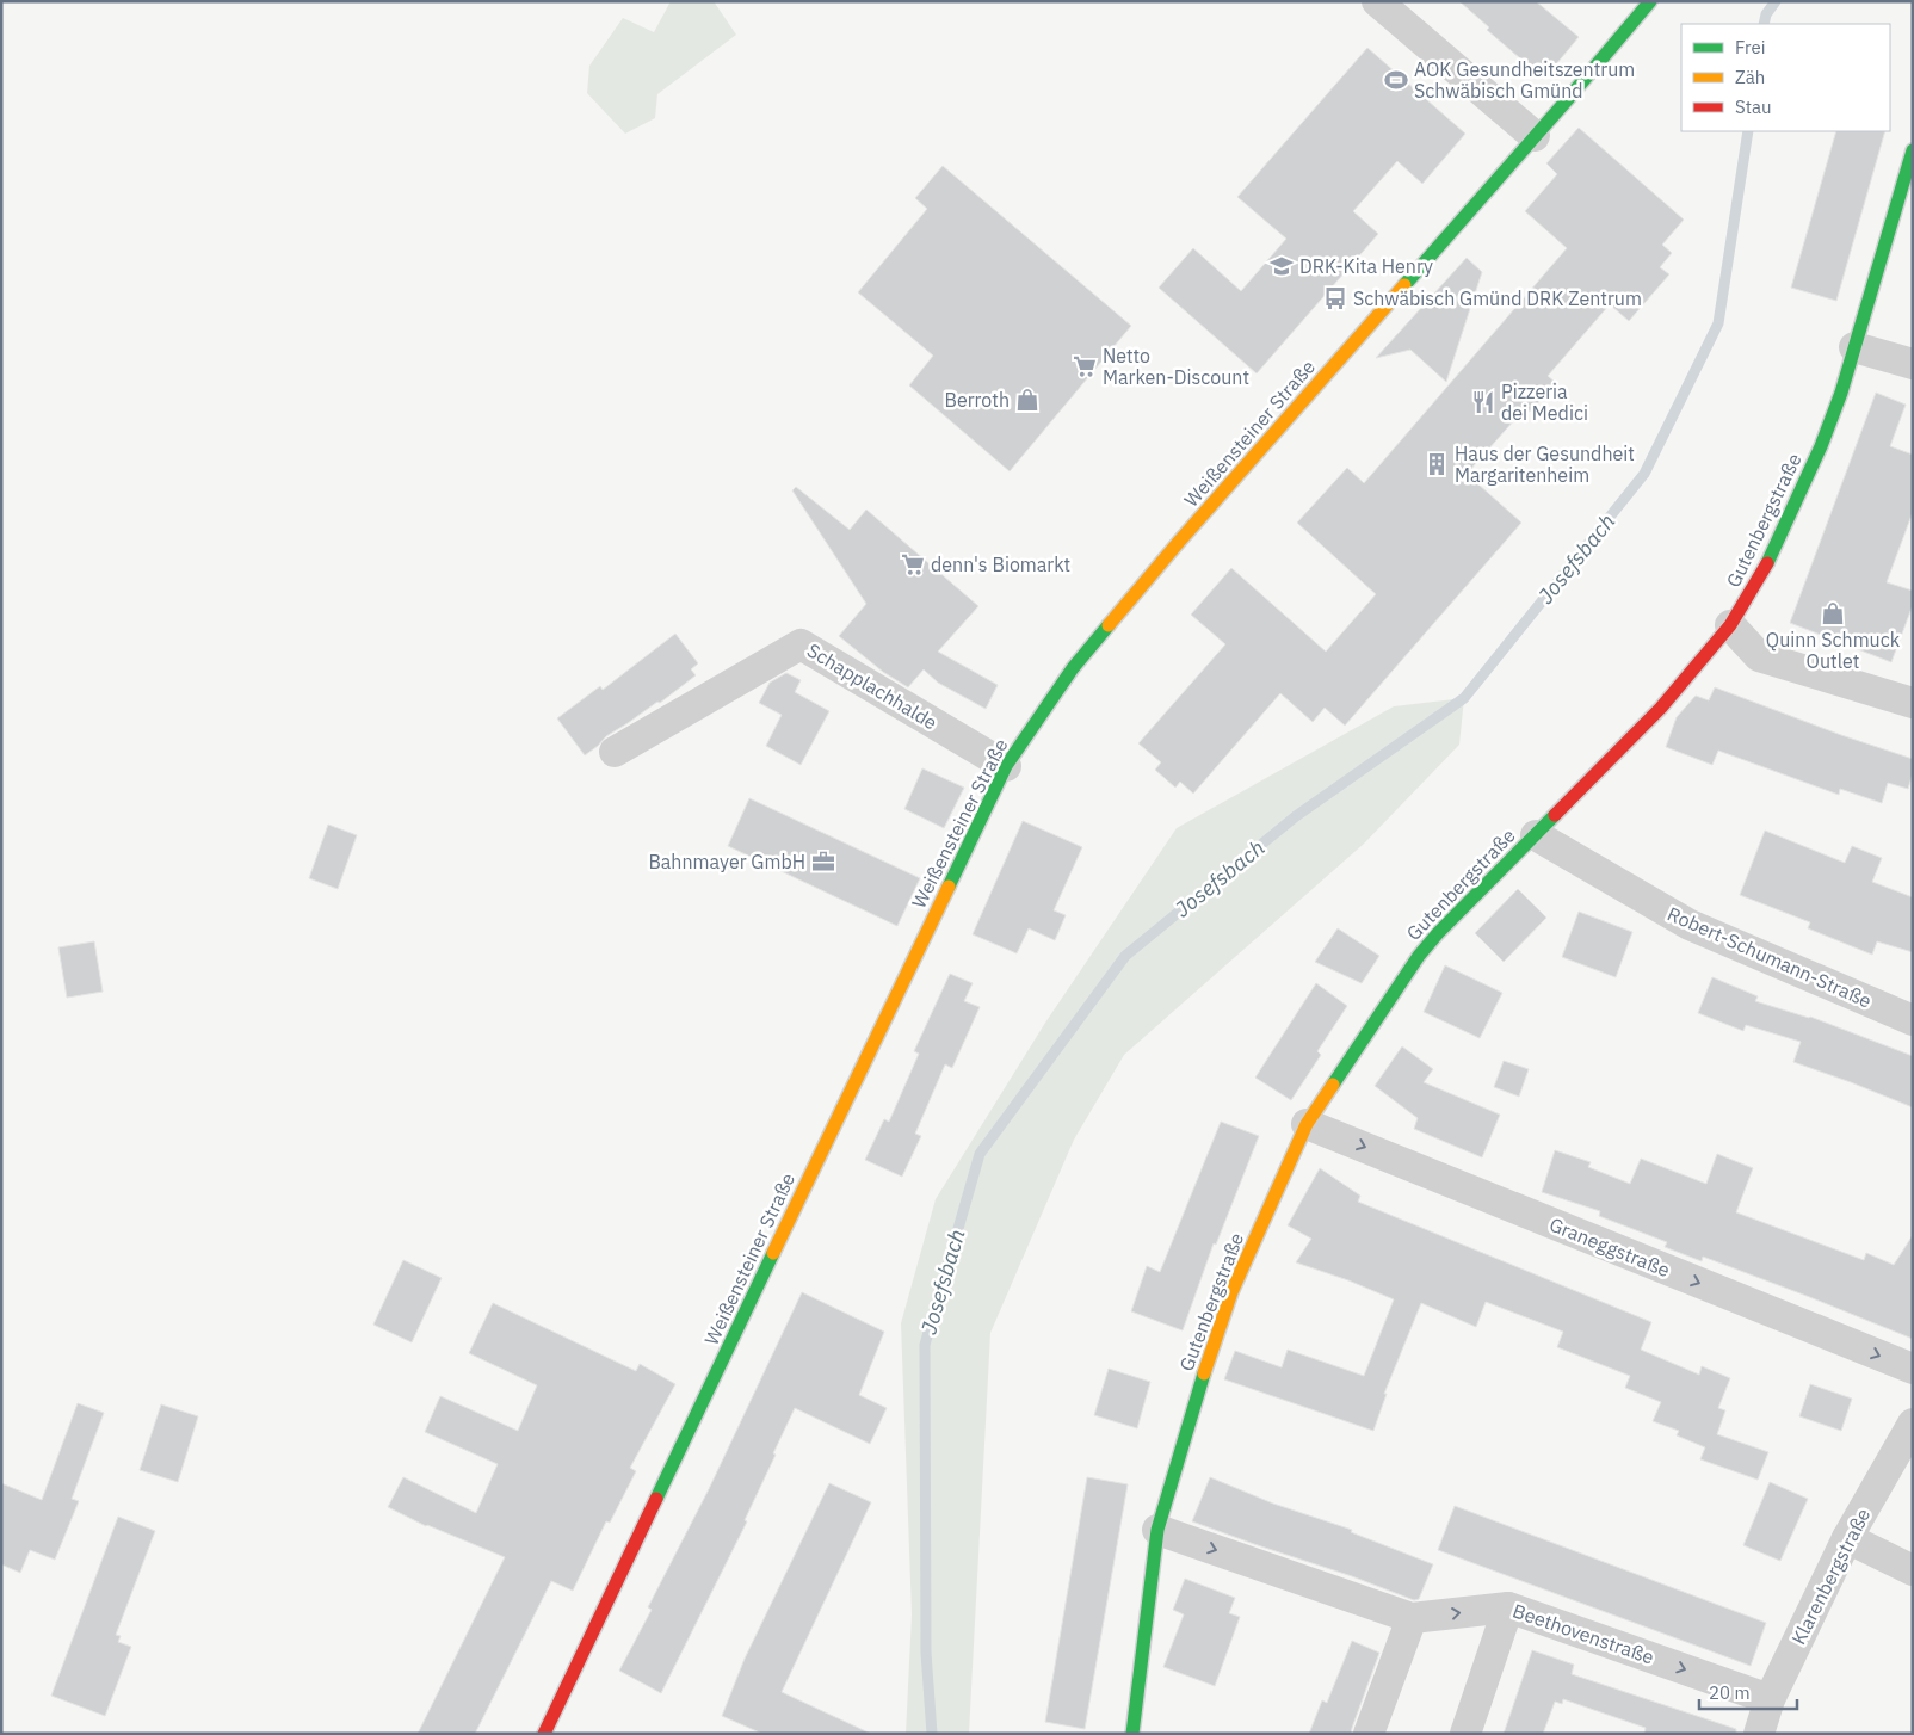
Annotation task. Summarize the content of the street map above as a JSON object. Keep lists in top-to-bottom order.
{
  "streets": {
    "main road": ["Weißensteiner Straße", "Gutenbergstraße"],
    "street": [
      "Schapplachhalde",
      "Robert-Schumann-Straße",
      "Graneggstraße",
      "Klarenbergstraße",
      "Beethovenstraße"
    ]
  },
  "crossings": [
    ["Weißensteiner Straße", "Schapplachhalde"],
    ["Gutenbergstraße", "Robert-Schumann-Straße"],
    ["Gutenbergstraße", "Graneggstraße"],
    ["Gutenbergstraße", "Beethovenstraße"],
    ["Klarenbergstraße", "Beethovenstraße"]
  ],
  "one_way": ["Graneggstraße", "Beethovenstraße"],
  "water": ["Josefsbach"],
  "places": {
    "sports": ["AOK Gesundheitszentrum Schwäbisch Gmünd"],
    "school or university": ["DRK-Kita Henry"],
    "bus stop": ["Schwäbisch Gmünd DRK Zentrum"],
    "supermarket": ["Netto Marken-Discount", "denn's Biomarkt"],
    "shop": ["Berroth", "Quinn Schmuck Outlet"],
    "restaurant": ["Pizzeria dei Medici"],
    "building": ["Haus der Gesundheit Margaritenheim"],
    "office": ["Bahnmayer GmbH"]
  },
  "legend": ["Frei", "Zäh", "Stau"],
  "scale_bar": "20 m"
}
